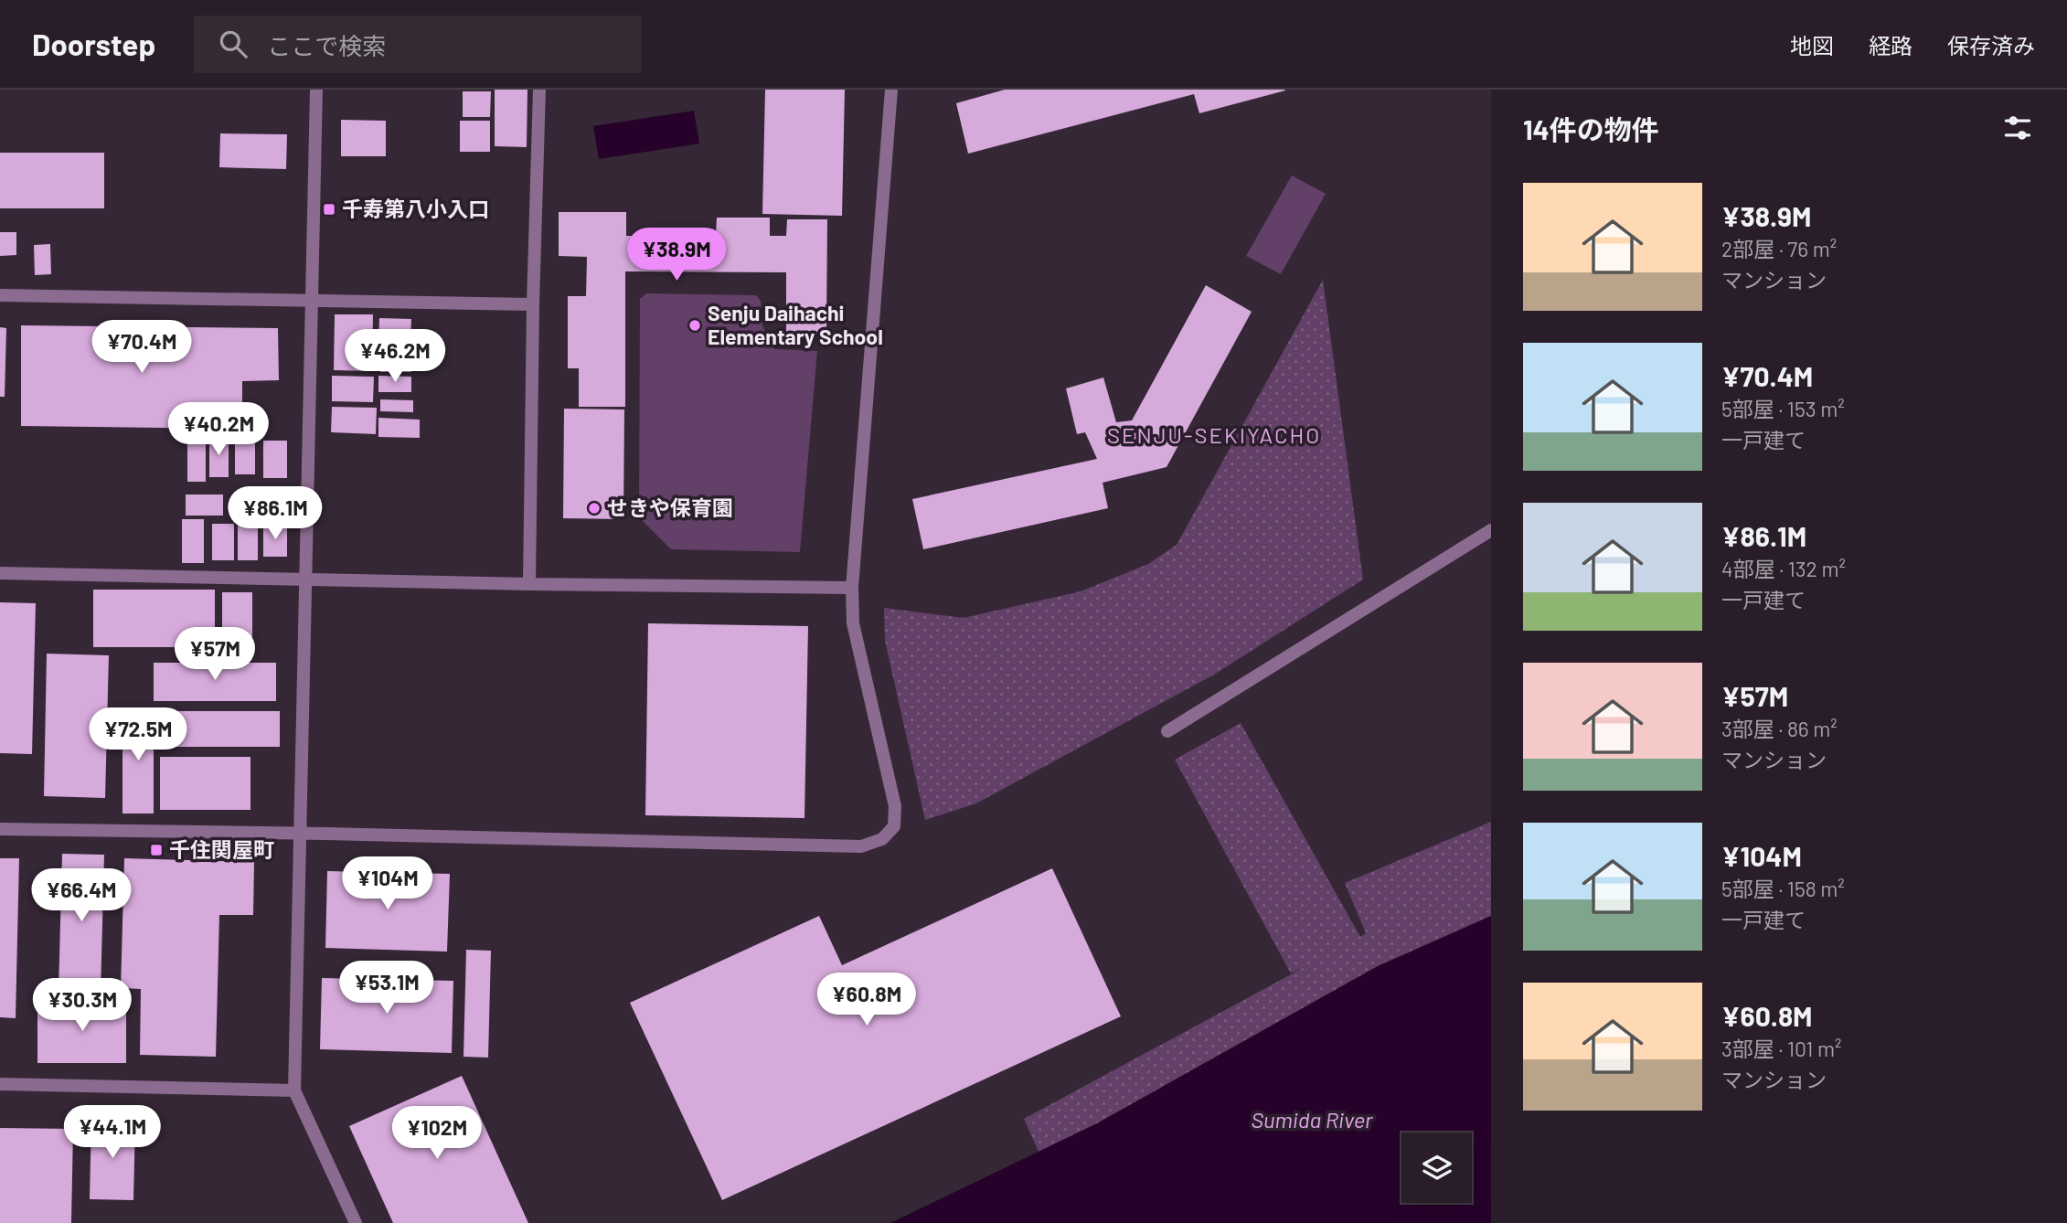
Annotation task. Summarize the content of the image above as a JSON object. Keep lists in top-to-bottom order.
{
  "districts": ["SENJU-SEKIYACHO"],
  "water": ["Sumida River"],
  "places": {
    "transit": ["千寿第八小入口", "千住関屋町"],
    "other": ["Senju Daihachi Elementary School", "せきや保育園"]
  },
  "page": {
    "header": "Doorstep",
    "search": "ここで検索",
    "nav": ["地図", "経路", "保存済み"],
    "heading": "14件の物件",
    "list": [
      {
        "name": "¥38.9M",
        "note": "2部屋 · 76 m² · マンション"
      },
      {
        "name": "¥70.4M",
        "note": "5部屋 · 153 m² · 一戸建て"
      },
      {
        "name": "¥86.1M",
        "note": "4部屋 · 132 m² · 一戸建て"
      },
      {
        "name": "¥57M",
        "note": "3部屋 · 86 m² · マンション"
      },
      {
        "name": "¥104M",
        "note": "5部屋 · 158 m² · 一戸建て"
      },
      {
        "name": "¥60.8M",
        "note": "3部屋 · 101 m² · マンション"
      }
    ],
    "price": [
      "¥38.9M",
      "¥70.4M",
      "¥46.2M",
      "¥40.2M",
      "¥86.1M",
      "¥57M",
      "¥72.5M",
      "¥104M",
      "¥66.4M",
      "¥53.1M",
      "¥60.8M",
      "¥30.3M",
      "¥44.1M",
      "¥102M"
    ]
  }
}
